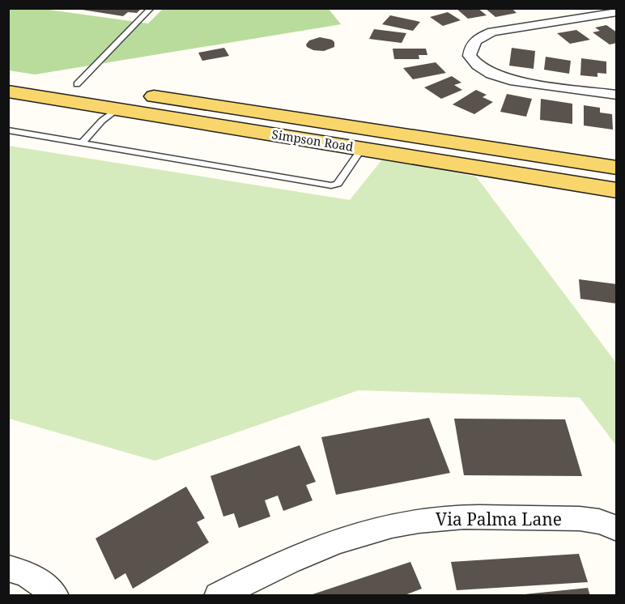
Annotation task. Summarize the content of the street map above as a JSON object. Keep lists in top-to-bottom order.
{
  "streets": {
    "main road": ["Simpson Road"],
    "street": ["Via Palma Lane"]
  }
}
